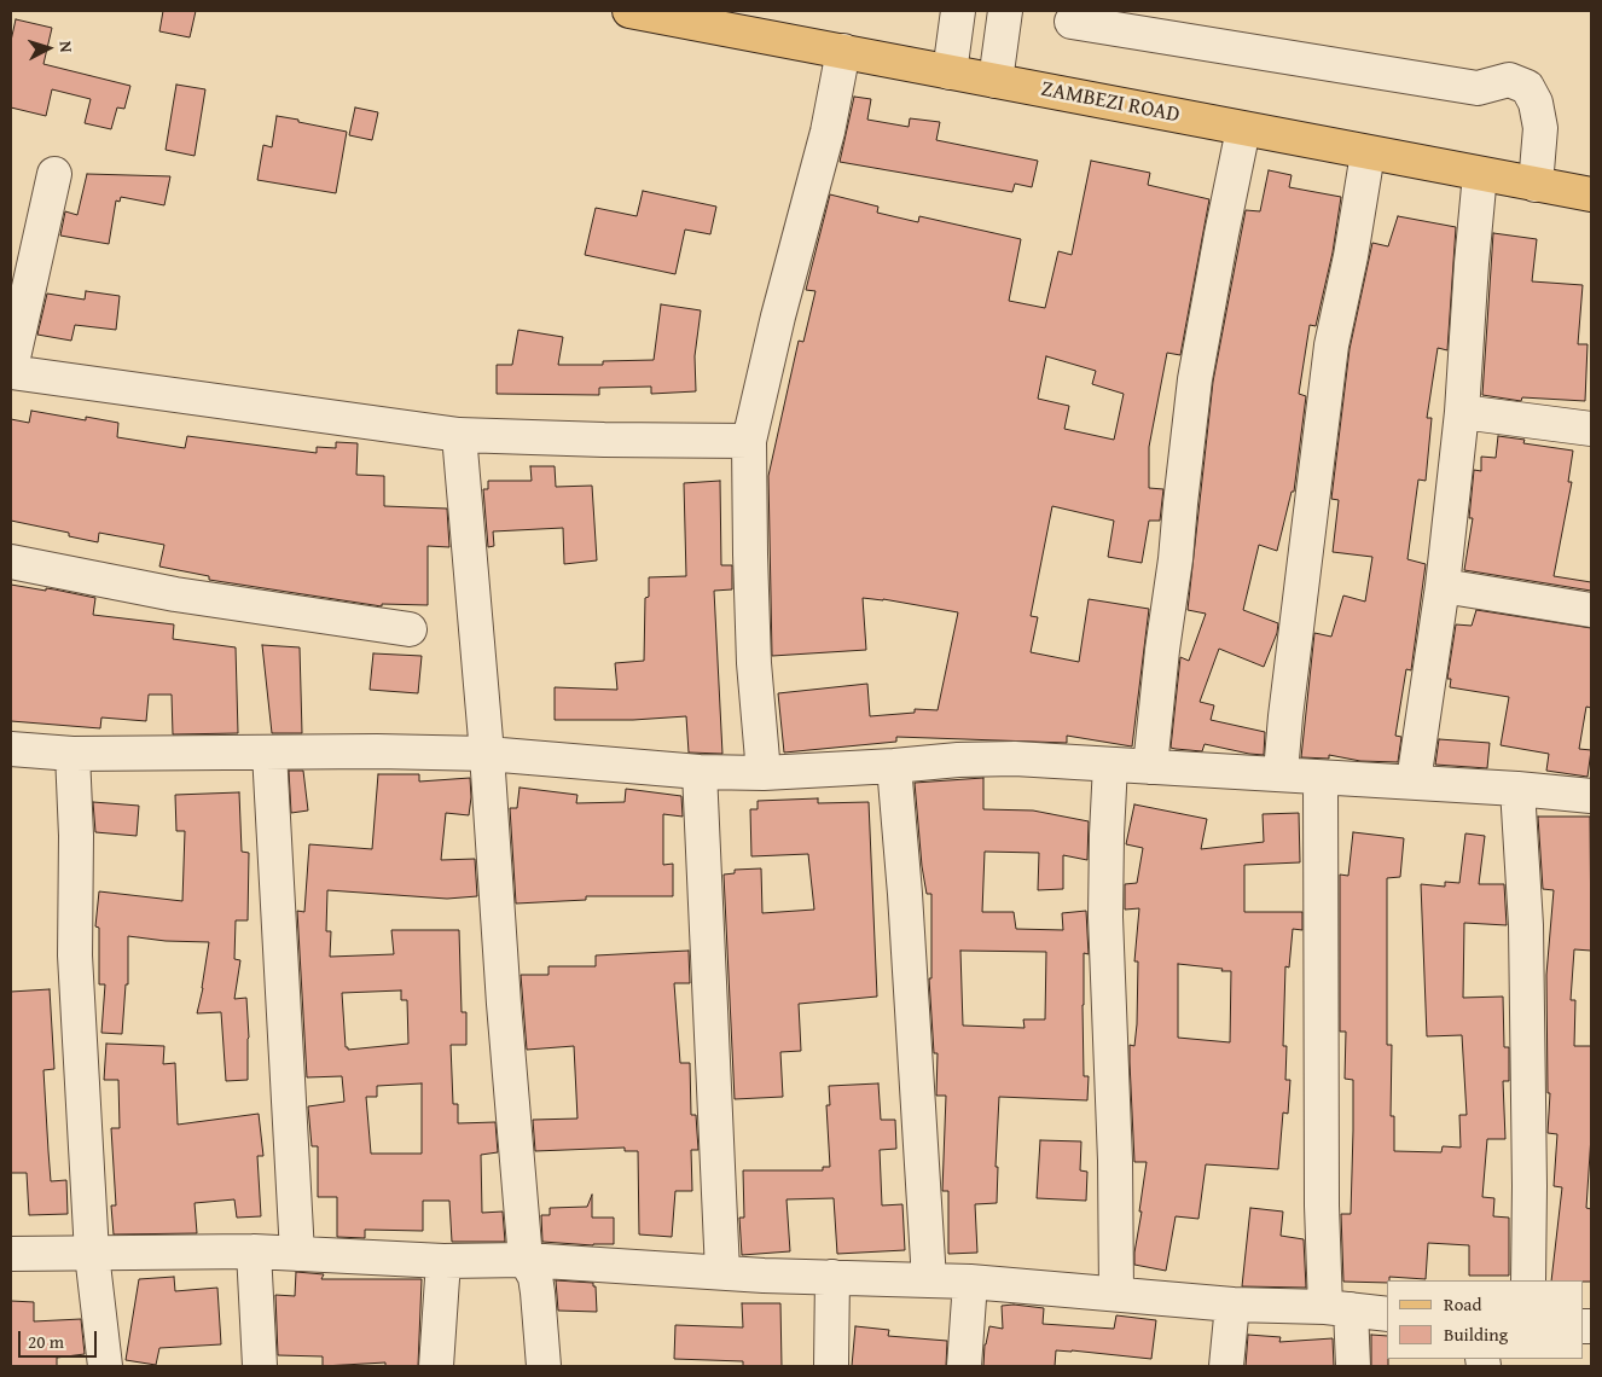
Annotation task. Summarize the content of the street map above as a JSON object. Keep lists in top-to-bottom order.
{
  "streets": {
    "main road": ["ZAMBEZI ROAD"]
  },
  "legend": ["Road", "Building"],
  "scale_bar": "20 m",
  "north": "right"
}
